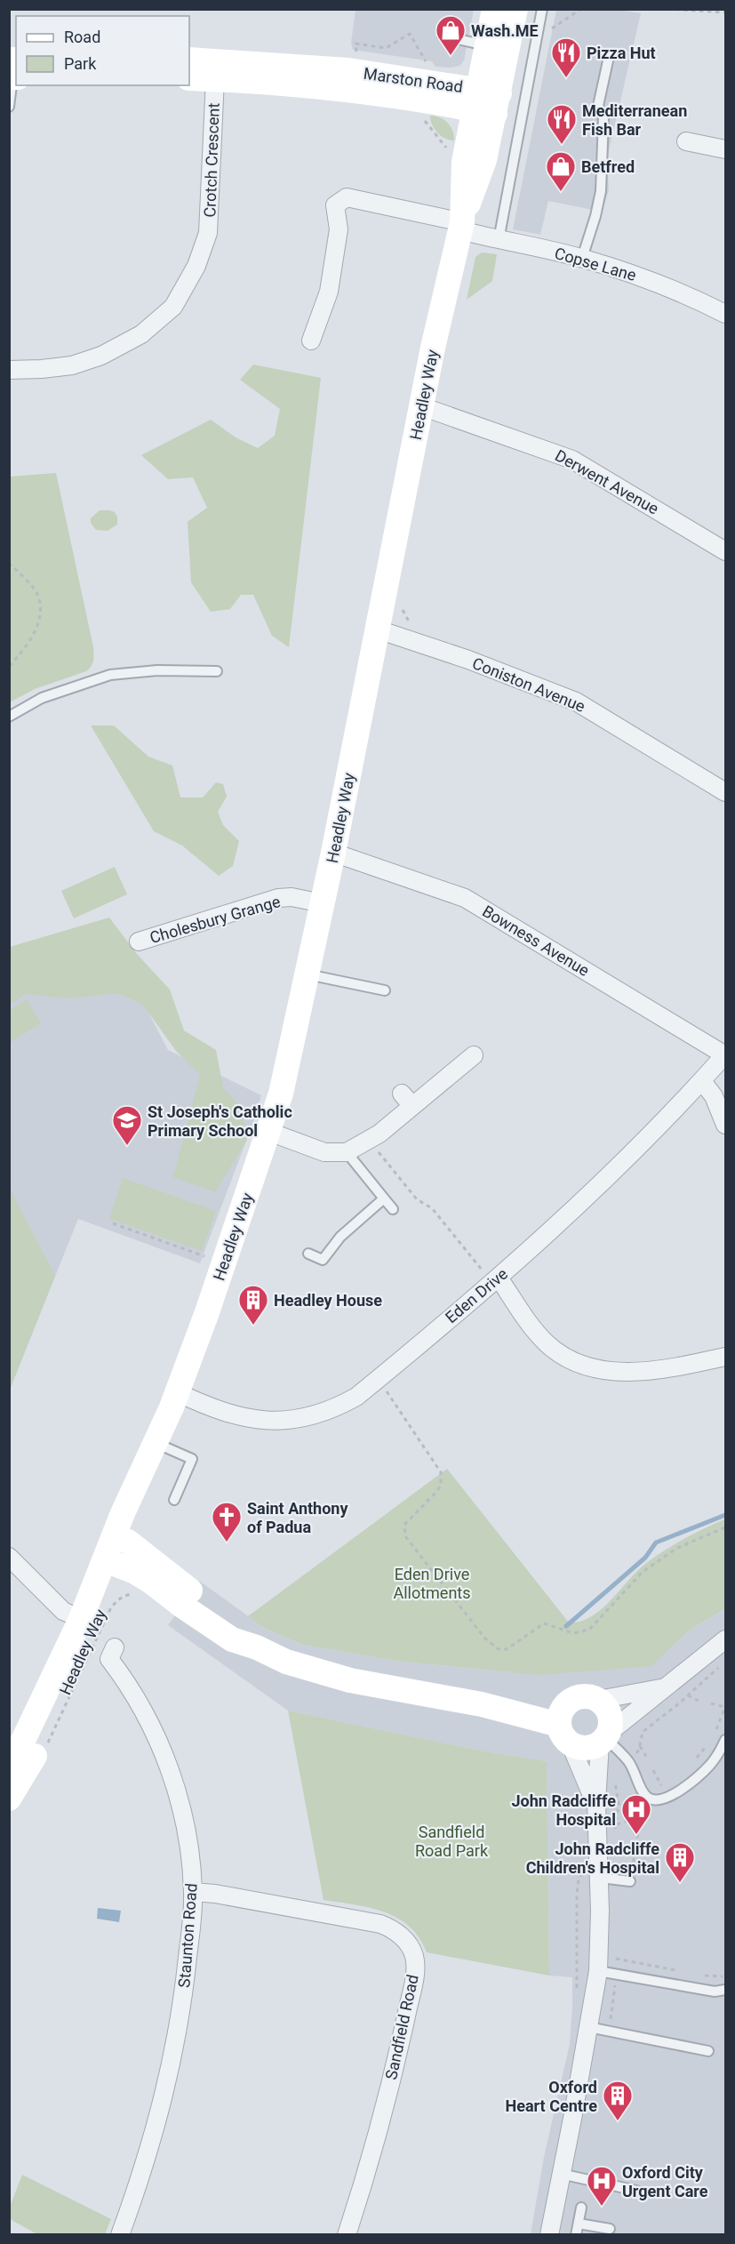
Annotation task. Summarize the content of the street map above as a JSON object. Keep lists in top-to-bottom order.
{
  "streets": {
    "main road": ["Marston Road", "Headley Way"],
    "street": [
      "Crotch Crescent",
      "Copse Lane",
      "Derwent Avenue",
      "Coniston Avenue",
      "Cholesbury Grange",
      "Bowness Avenue",
      "Eden Drive",
      "Staunton Road",
      "Sandfield Road"
    ]
  },
  "crossings": [
    ["Marston Road", "Crotch Crescent"],
    ["Marston Road", "Headley Way"],
    ["Copse Lane", "Headley Way"],
    ["Headley Way", "Derwent Avenue"],
    ["Headley Way", "Coniston Avenue"],
    ["Headley Way", "Cholesbury Grange"],
    ["Headley Way", "Bowness Avenue"],
    ["Headley Way", "Eden Drive"],
    ["Bowness Avenue", "Eden Drive"],
    ["Staunton Road", "Sandfield Road"]
  ],
  "parks": ["Eden Drive Allotments", "Sandfield Road Park"],
  "places": {
    "shop": ["Wash.ME", "Betfred"],
    "restaurant": ["Pizza Hut", "Mediterranean Fish Bar"],
    "school or university": ["St Joseph's Catholic Primary School"],
    "building": ["Headley House", "John Radcliffe Children's Hospital", "Oxford Heart Centre"],
    "church": ["Saint Anthony of Padua"],
    "hospital": ["John Radcliffe Hospital", "Oxford City Urgent Care"]
  },
  "legend": ["Road", "Park"]
}
